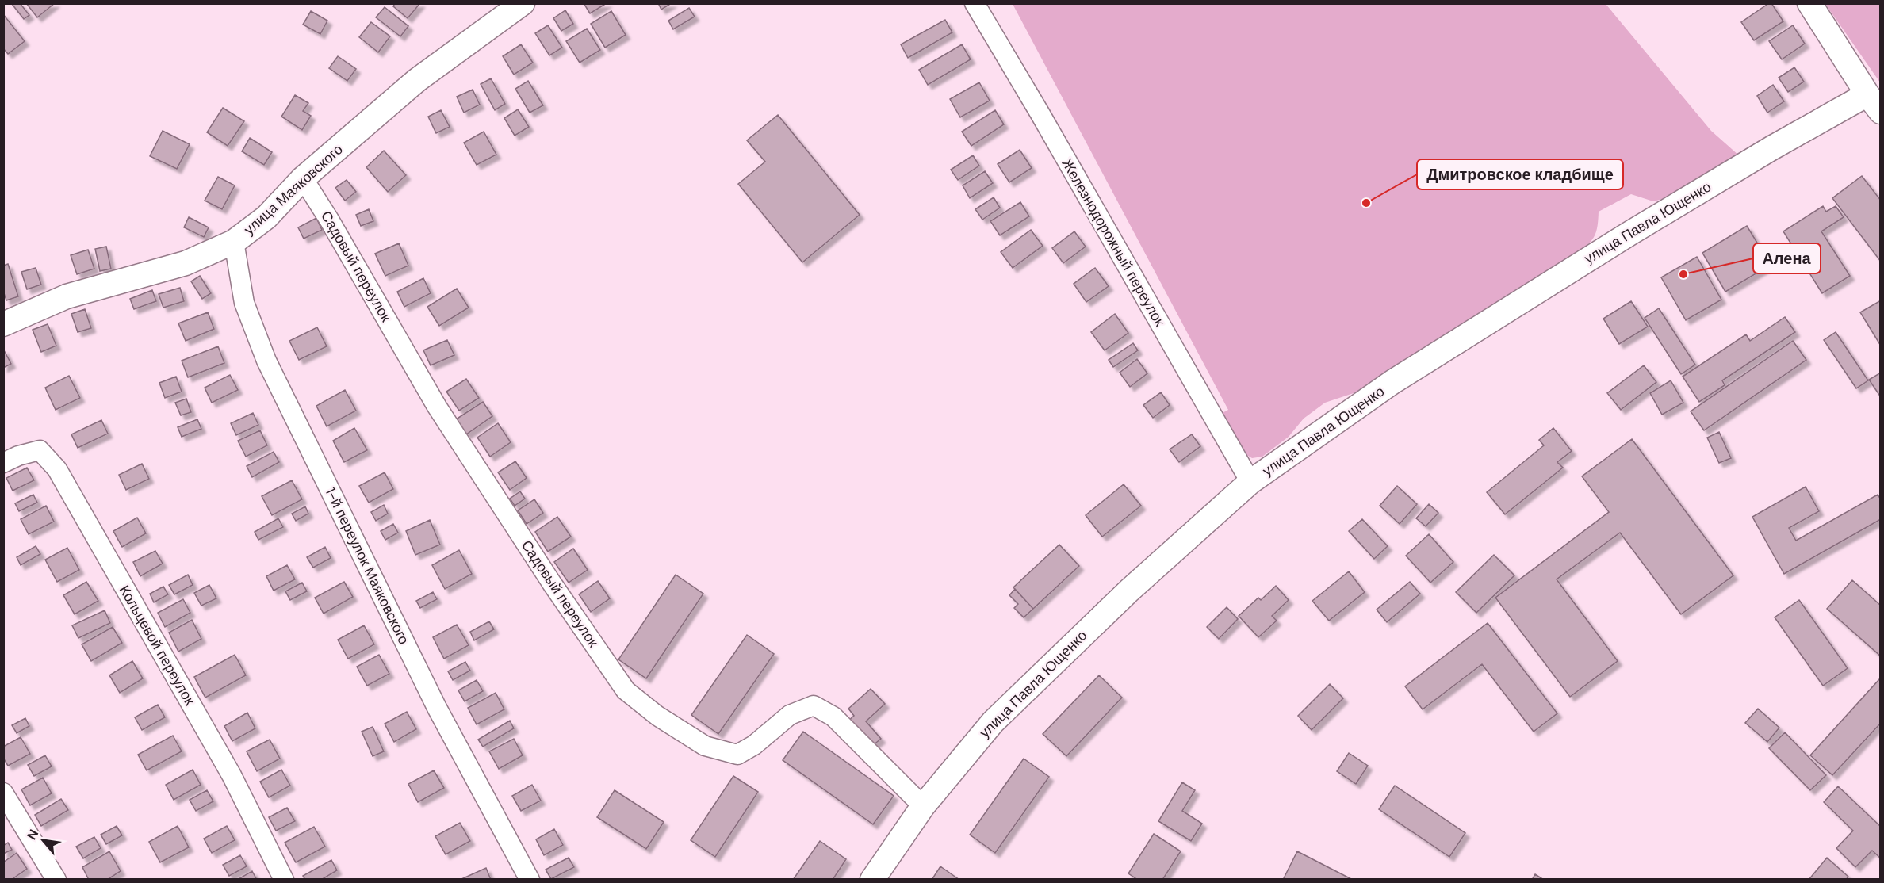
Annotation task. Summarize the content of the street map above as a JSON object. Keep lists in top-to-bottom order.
{
  "streets": {
    "street": [
      "улица Маяковского",
      "улица Павла Ющенко",
      "Железнодорожный переулок",
      "Садовый переулок",
      "1-й переулок Маяковского",
      "Кольцевой переулок"
    ]
  },
  "crossings": [
    ["улица Маяковского", "Садовый переулок"],
    ["улица Маяковского", "1-й переулок Маяковского"],
    ["улица Павла Ющенко", "Железнодорожный переулок"],
    ["улица Павла Ющенко", "Садовый переулок"]
  ],
  "places": ["Дмитровское кладбище", "Алена"],
  "north": "top left"
}
